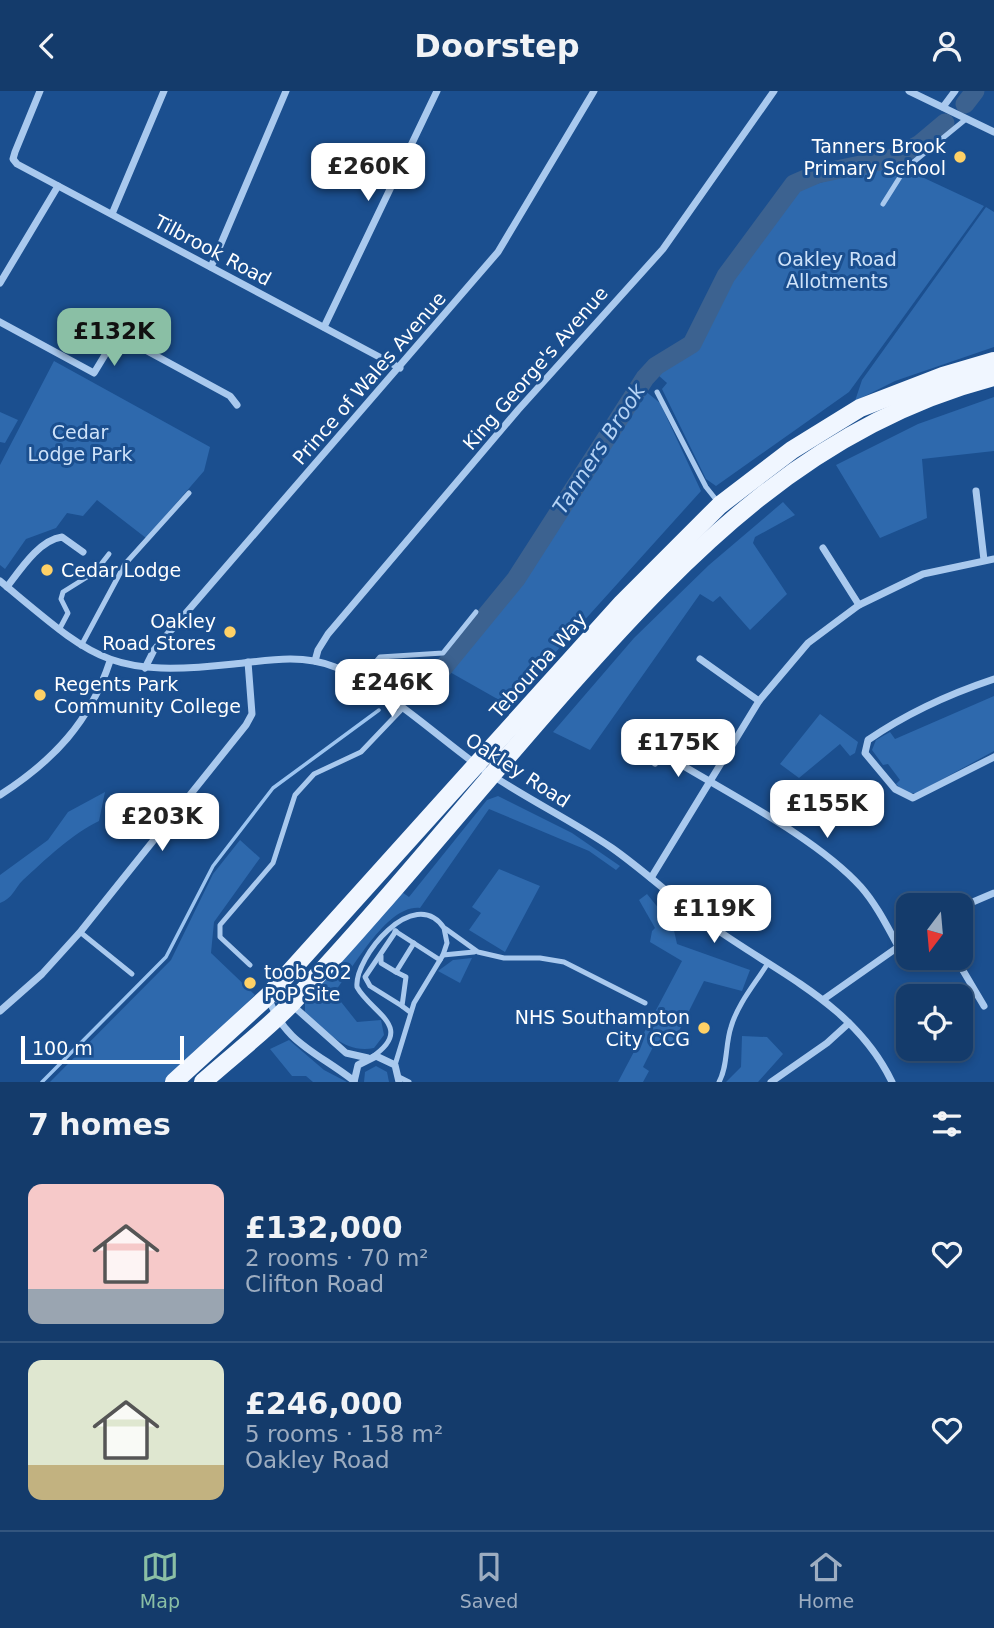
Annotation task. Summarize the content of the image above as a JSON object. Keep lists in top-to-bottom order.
{
  "streets": {
    "main road": ["Tebourba Way"],
    "street": [
      "Tilbrook Road",
      "King George's Avenue",
      "Prince of Wales Avenue",
      "Oakley Road"
    ]
  },
  "crossings": [
    ["Tilbrook Road", "Prince of Wales Avenue"],
    ["King George's Avenue", "Oakley Road"],
    ["Prince of Wales Avenue", "Oakley Road"],
    ["Tebourba Way", "Oakley Road"]
  ],
  "water": ["Tanners Brook"],
  "parks": ["Oakley Road Allotments", "Cedar Lodge Park"],
  "places": [
    "Tanners Brook Primary School",
    "Cedar Lodge",
    "Oakley Road Stores",
    "Regents Park Community College",
    "toob SO2 PoP Site",
    "NHS Southampton City CCG"
  ],
  "scale_bar": "100 m",
  "north": "bottom",
  "page": {
    "header": "Doorstep",
    "price": [
      "£260K",
      "£132K",
      "£246K",
      "£175K",
      "£155K",
      "£203K",
      "£119K"
    ],
    "scale": "100 m",
    "heading": "7 homes",
    "list": [
      {
        "name": "£132,000",
        "note": "2 rooms · 70 m² · Clifton Road"
      },
      {
        "name": "£246,000",
        "note": "5 rooms · 158 m² · Oakley Road"
      }
    ],
    "tabs": ["Map", "Saved", "Home"]
  }
}
